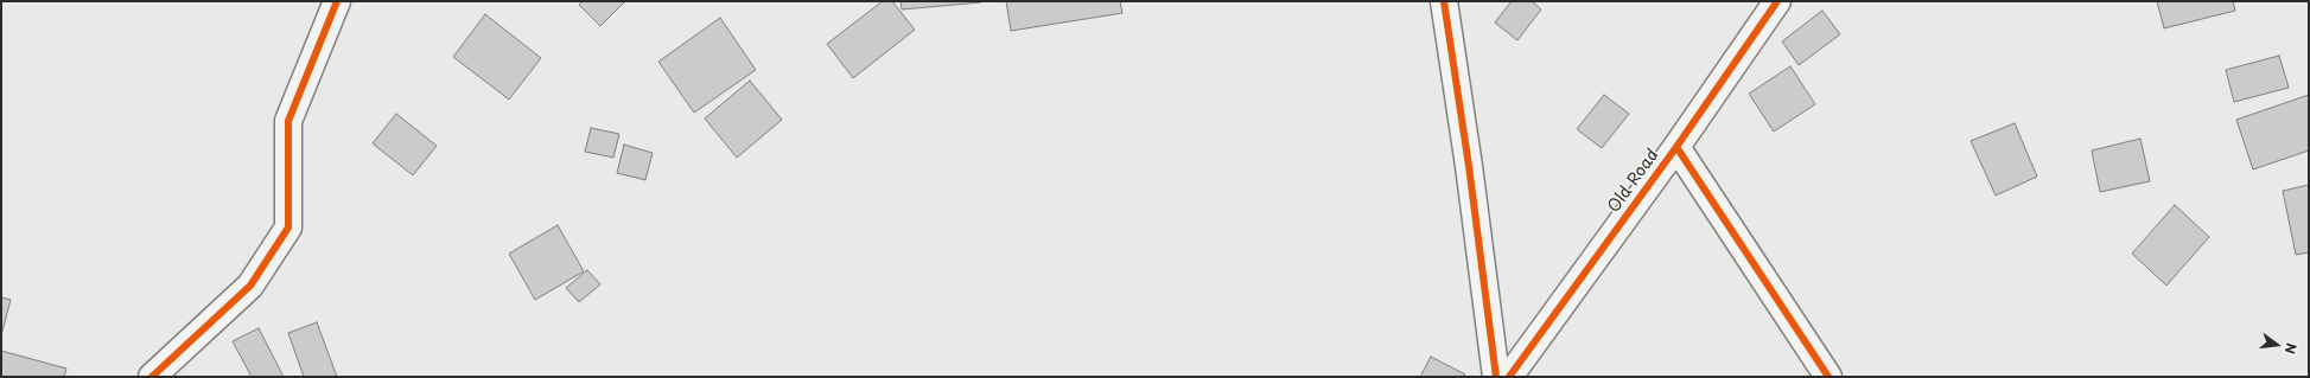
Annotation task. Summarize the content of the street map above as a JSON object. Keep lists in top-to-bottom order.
{
  "streets": {
    "street": ["Old Road"]
  },
  "north": "right"
}
